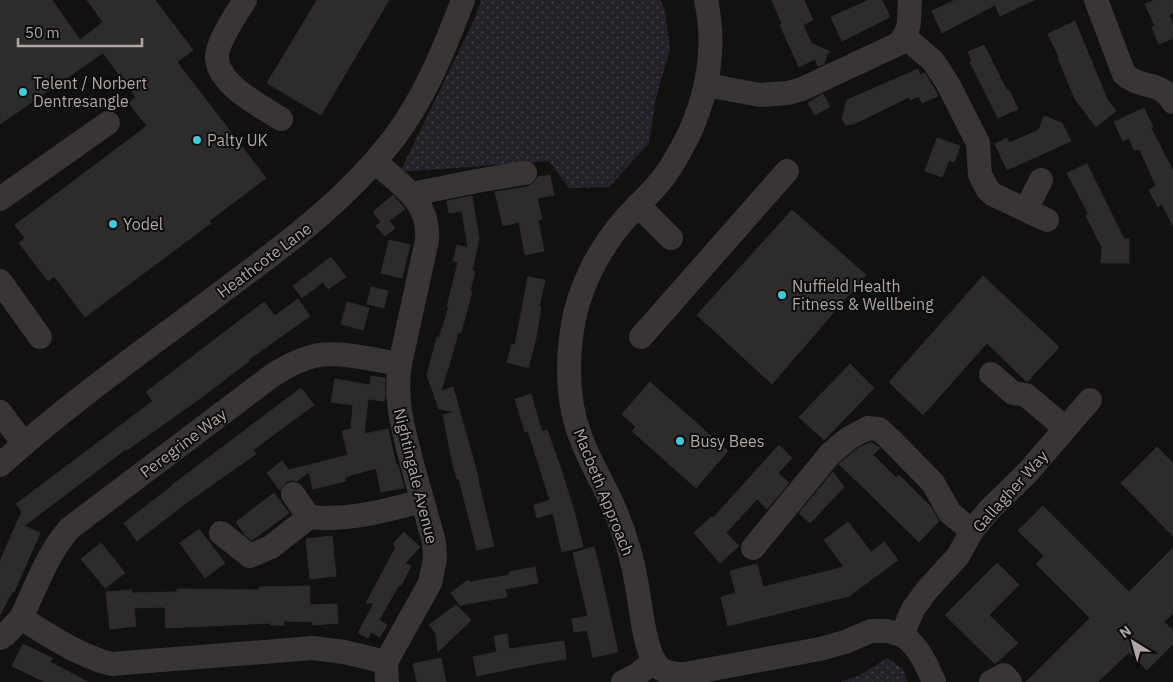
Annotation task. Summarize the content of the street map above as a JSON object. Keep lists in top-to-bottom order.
{
  "streets": {
    "street": [
      "Heathcote Lane",
      "Peregrine Way",
      "Nightingale Avenue",
      "Gallagher Way",
      "Macbeth Approach"
    ]
  },
  "crossings": [
    ["Heathcote Lane", "Nightingale Avenue"],
    ["Peregrine Way", "Nightingale Avenue"]
  ],
  "places": [
    "Telent / Norbert Dentresangle",
    "Palty UK",
    "Yodel",
    "Nuffield Health Fitness & Wellbeing",
    "Busy Bees"
  ],
  "scale_bar": "50 m",
  "north": "top left"
}
